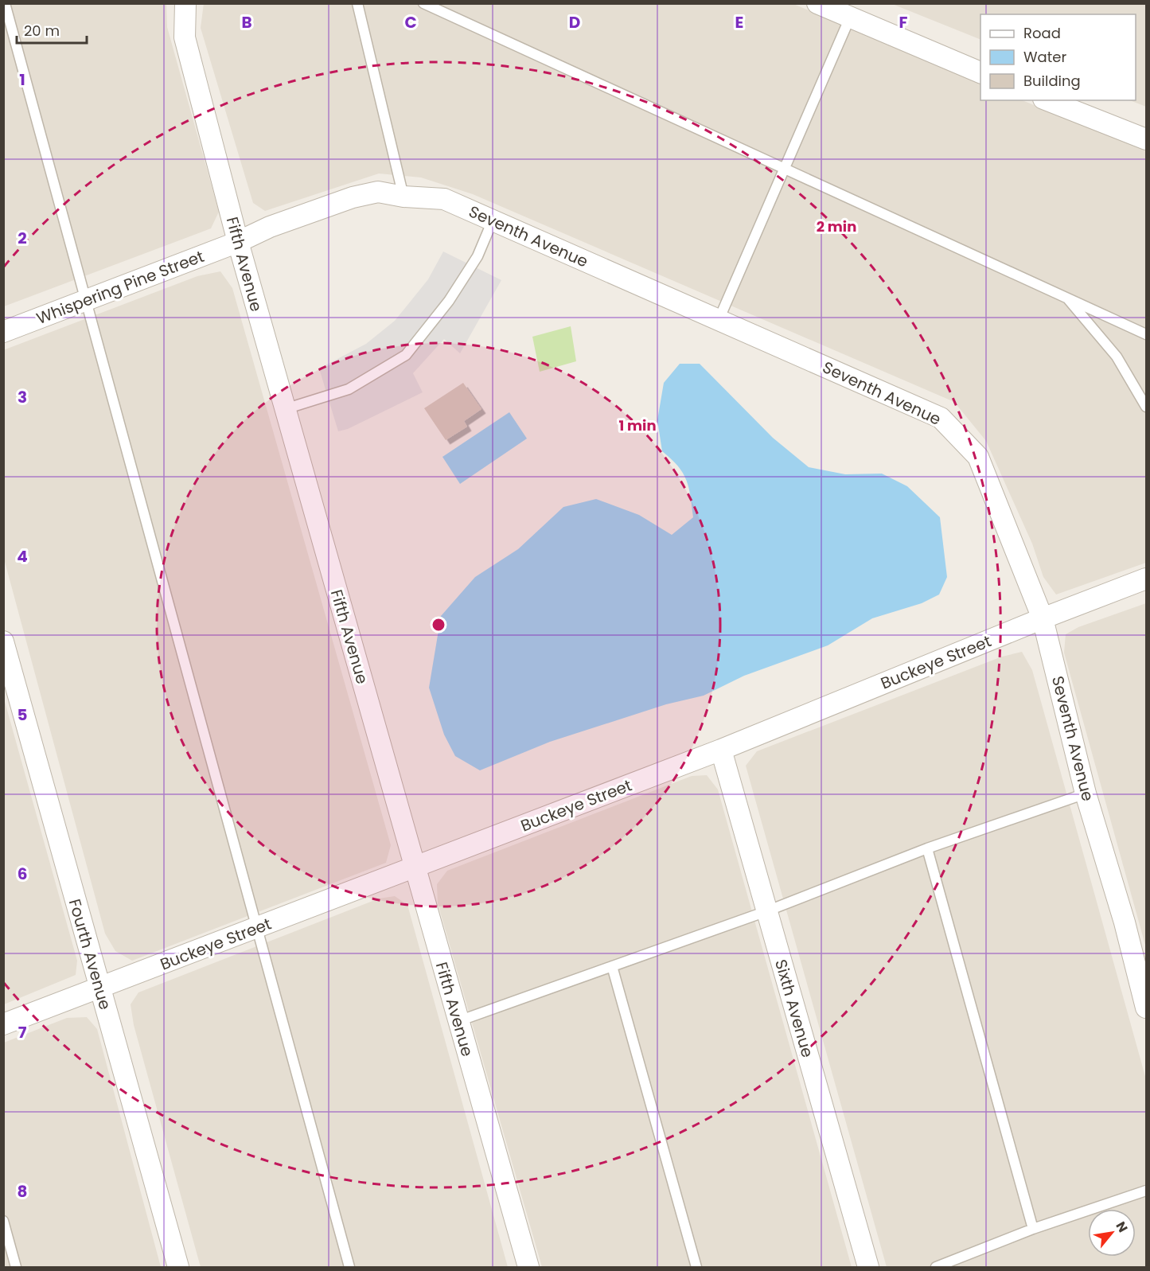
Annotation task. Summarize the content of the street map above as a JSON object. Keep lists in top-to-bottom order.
{
  "streets": {
    "street": [
      "Seventh Avenue",
      "Fifth Avenue",
      "Whispering Pine Street",
      "Buckeye Street",
      "Fourth Avenue",
      "Sixth Avenue"
    ]
  },
  "crossings": [
    ["Seventh Avenue", "Fifth Avenue"],
    ["Seventh Avenue", "Whispering Pine Street"],
    ["Seventh Avenue", "Buckeye Street"],
    ["Fifth Avenue", "Whispering Pine Street"],
    ["Fifth Avenue", "Buckeye Street"],
    ["Buckeye Street", "Fourth Avenue"],
    ["Buckeye Street", "Sixth Avenue"]
  ],
  "legend": ["Road", "Water", "Building"],
  "scale_bar": "20 m",
  "north": "top right",
  "grid": {
    "columns": [
      "B",
      "C",
      "D",
      "E",
      "F"
    ],
    "rows": [
      "1",
      "2",
      "3",
      "4",
      "5",
      "6",
      "7",
      "8"
    ]
  },
  "rings": ["2 min", "1 min"]
}
